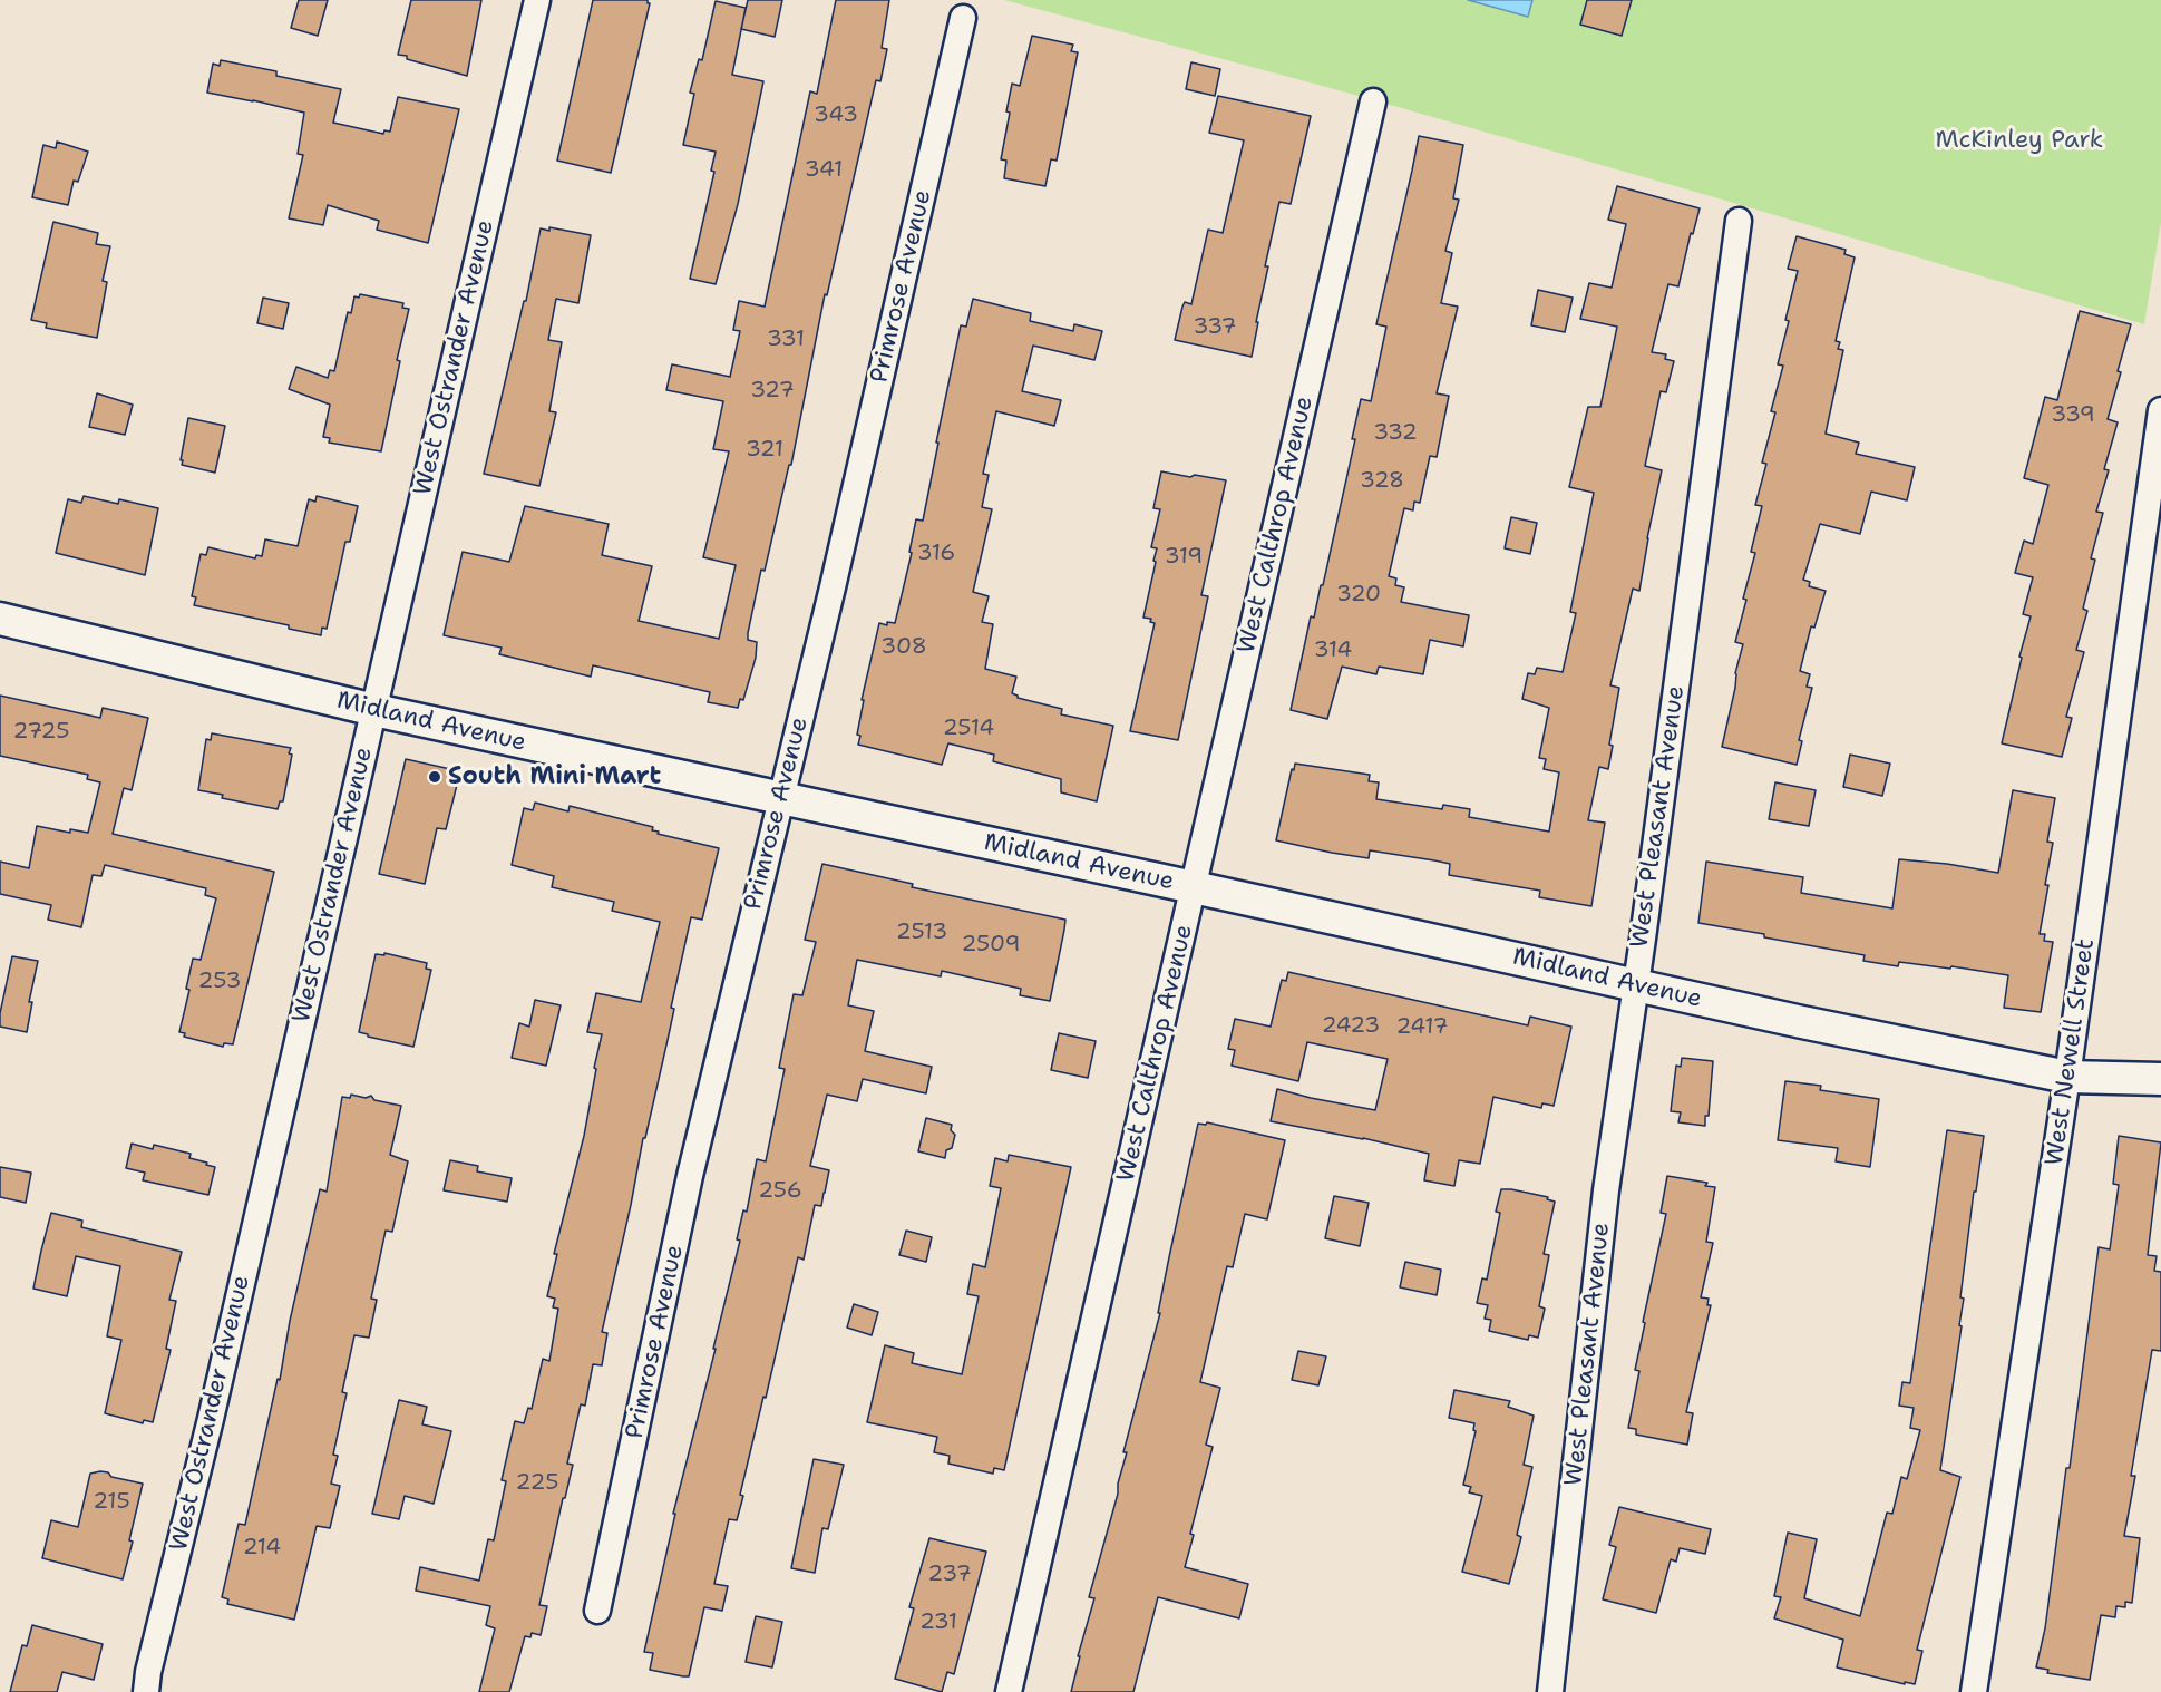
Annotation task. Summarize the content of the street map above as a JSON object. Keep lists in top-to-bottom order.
{
  "streets": {
    "street": [
      "Primrose Avenue",
      "West Ostrander Avenue",
      "West Calthrop Avenue",
      "Midland Avenue",
      "West Pleasant Avenue",
      "West Newell Street"
    ]
  },
  "crossings": [
    ["Primrose Avenue", "Midland Avenue"],
    ["West Ostrander Avenue", "Midland Avenue"],
    ["West Calthrop Avenue", "Midland Avenue"],
    ["Midland Avenue", "West Pleasant Avenue"],
    ["Midland Avenue", "West Newell Street"]
  ],
  "parks": ["McKinley Park"],
  "places": ["South Mini Mart"],
  "house_numbers": [
    "343",
    "341",
    "337",
    "331",
    "327",
    "339",
    "332",
    "321",
    "328",
    "316",
    "319",
    "320",
    "308",
    "314",
    "2514",
    "2725",
    "2513",
    "2509",
    "253",
    "2423",
    "2417",
    "256",
    "225",
    "215",
    "214",
    "237",
    "231"
  ]
}
